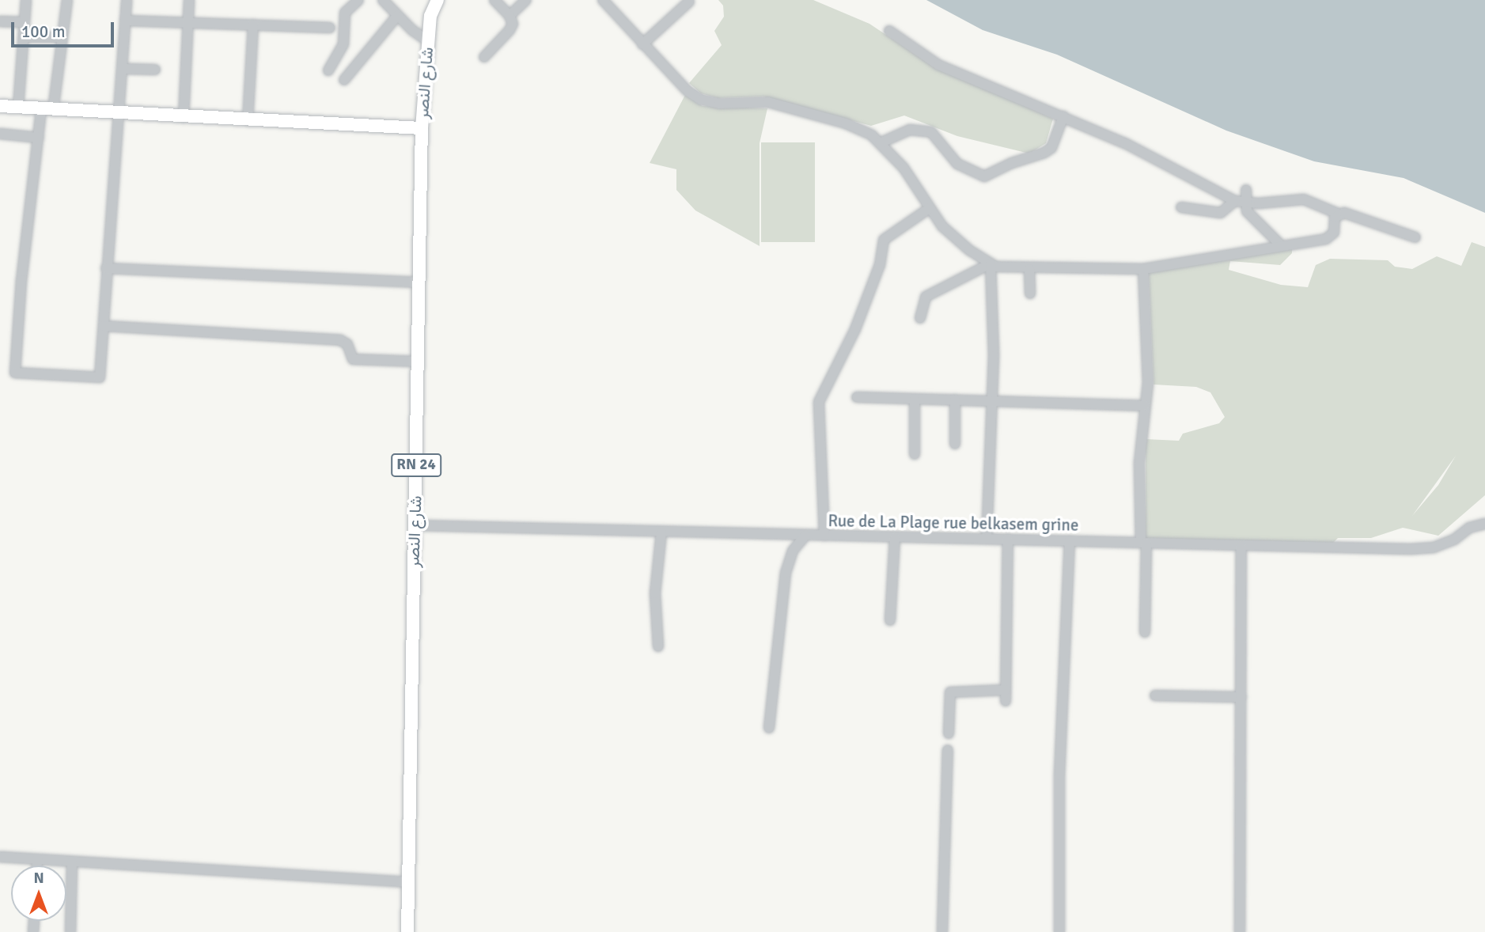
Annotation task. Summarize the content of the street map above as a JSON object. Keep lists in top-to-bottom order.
{
  "streets": {
    "main road": ["شارع النصر", "RN 24"],
    "street": ["Rue de La Plage rue belkasem grine"]
  },
  "crossings": [
    ["شارع النصر", "Rue de La Plage rue belkasem grine"]
  ],
  "scale_bar": "100 m",
  "north": "top"
}
